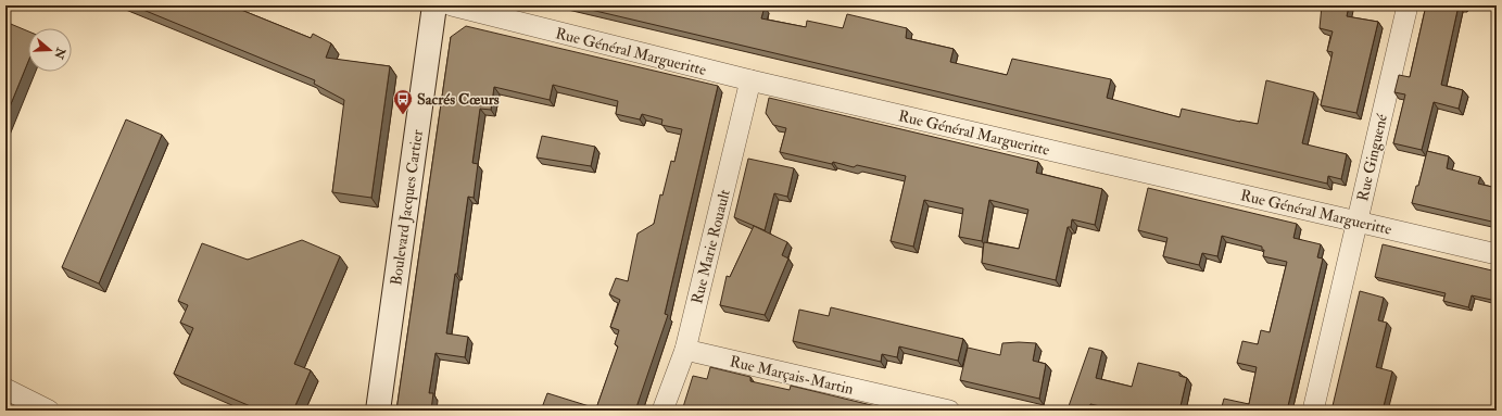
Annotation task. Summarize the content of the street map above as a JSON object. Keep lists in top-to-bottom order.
{
  "streets": {
    "street": [
      "Rue Général Margueritte",
      "Rue Ginguené",
      "Boulevard Jacques Cartier",
      "Rue Marie Rouault",
      "Rue Marçais-Martin"
    ]
  },
  "crossings": [
    ["Rue Général Margueritte", "Rue Ginguené"],
    ["Rue Général Margueritte", "Rue Marie Rouault"],
    ["Rue Marie Rouault", "Rue Marçais-Martin"]
  ],
  "places": {
    "bus stop": ["Sacrés Cœurs"]
  },
  "north": "right"
}
